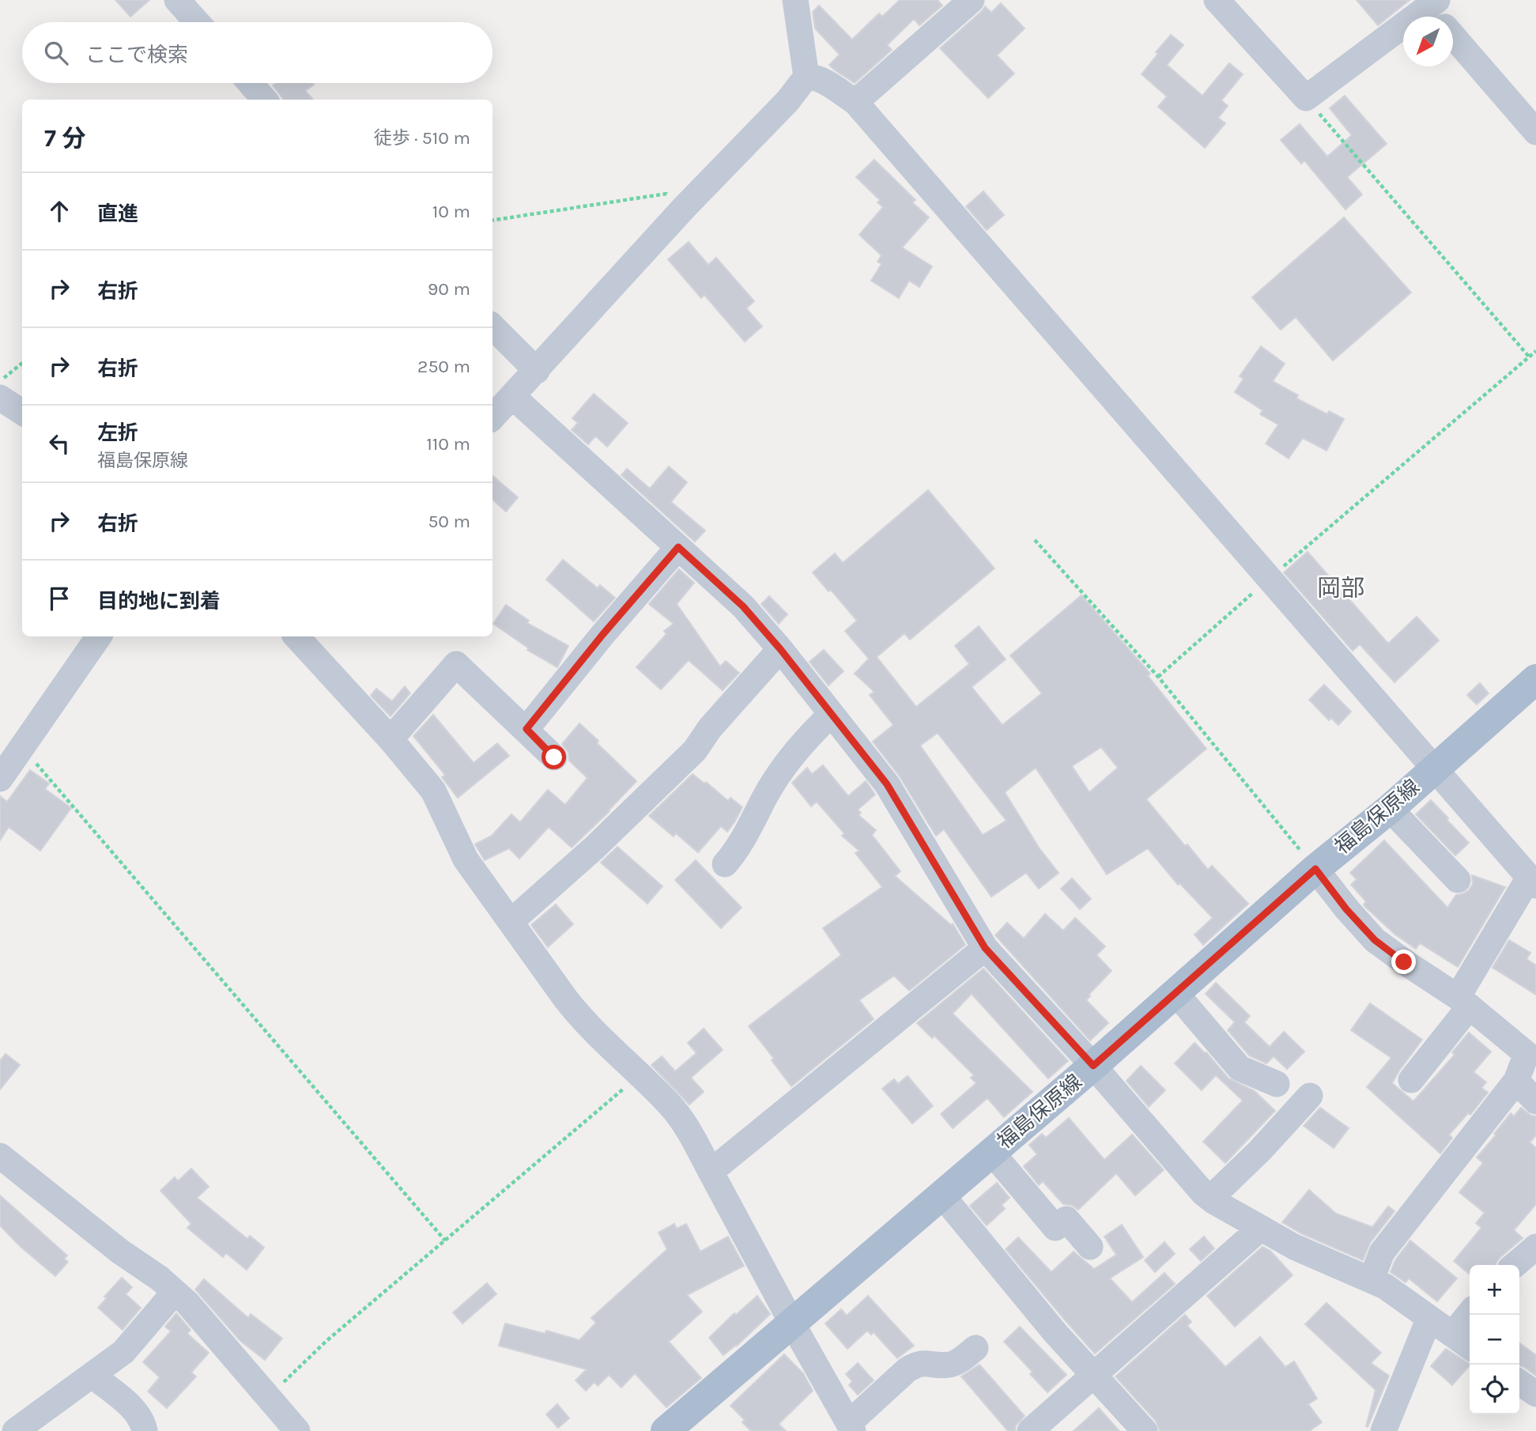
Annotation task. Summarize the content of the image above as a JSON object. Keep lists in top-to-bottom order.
{
  "streets": {
    "main road": ["福島保原線"]
  },
  "districts": ["岡部"],
  "north": "bottom left",
  "page": {
    "search": "ここで検索",
    "heading": ["7 分", "徒歩 · 510 m"],
    "list": [
      ["直進", "10 m"],
      ["右折", "90 m"],
      ["右折", "250 m"],
      ["左折", "福島保原線", "110 m"],
      ["右折", "50 m"],
      "目的地に到着"
    ],
    "map_buttons": ["+", "−"]
  }
}
